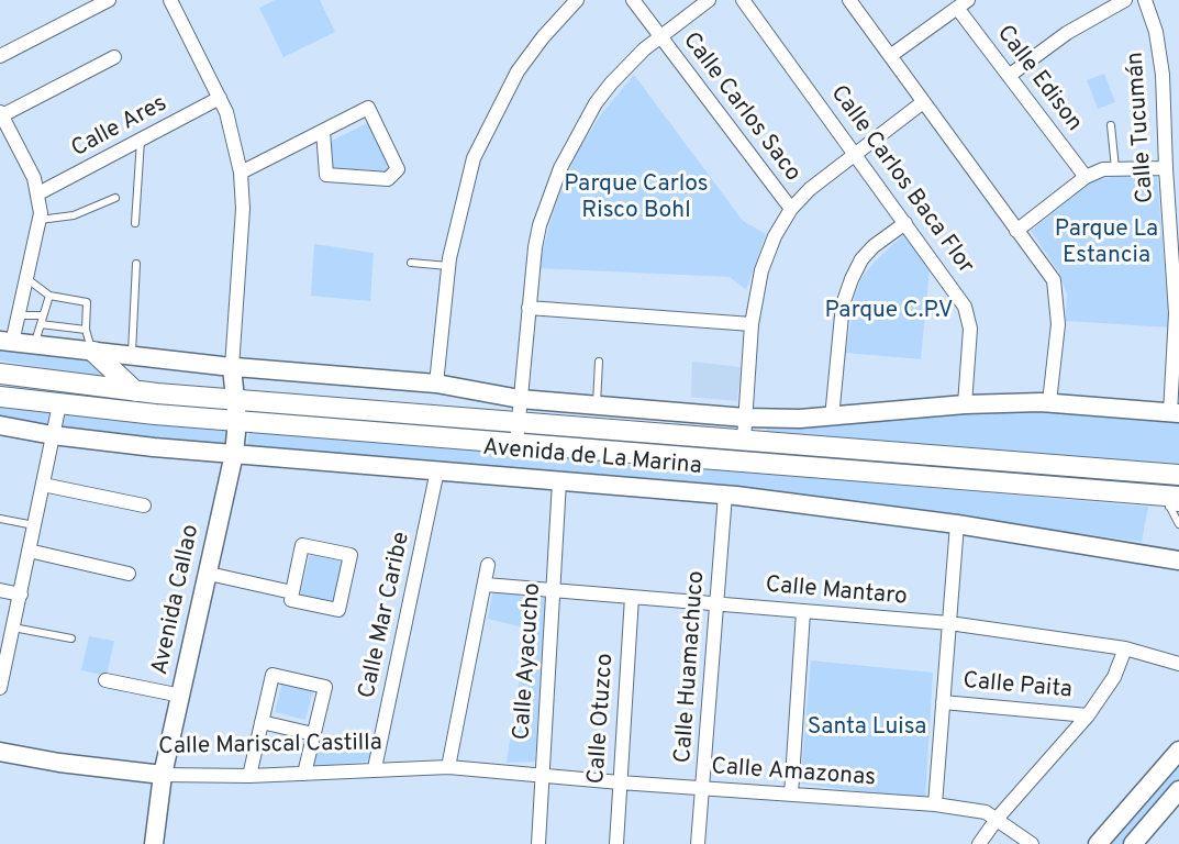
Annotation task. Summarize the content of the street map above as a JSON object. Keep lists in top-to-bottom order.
{
  "streets": {
    "main road": ["Avenida de La Marina", "Avenida Callao", "Calle Mariscal Castilla"],
    "street": [
      "Calle Edison",
      "Calle Carlos Saco",
      "Calle Ares",
      "Calle Tucumán",
      "Calle Carlos Baca Flor",
      "Calle Mantaro",
      "Calle Mar Caribe",
      "Calle Ayacucho",
      "Calle Huamachuco",
      "Calle Paita",
      "Calle Otuzco",
      "Calle Amazonas"
    ]
  },
  "crossings": [
    ["Avenida de La Marina", "Avenida Callao"],
    ["Avenida de La Marina", "Calle Mar Caribe"],
    ["Avenida de La Marina", "Calle Ayacucho"],
    ["Avenida de La Marina", "Calle Huamachuco"],
    ["Calle Mantaro", "Calle Ayacucho"],
    ["Calle Mantaro", "Calle Huamachuco"],
    ["Calle Mantaro", "Calle Otuzco"],
    ["Avenida Callao", "Calle Mariscal Castilla"],
    ["Calle Mar Caribe", "Calle Mariscal Castilla"],
    ["Calle Ayacucho", "Calle Mariscal Castilla"],
    ["Calle Ayacucho", "Calle Amazonas"],
    ["Calle Huamachuco", "Calle Amazonas"],
    ["Calle Otuzco", "Calle Amazonas"],
    ["Calle Mariscal Castilla", "Calle Amazonas"]
  ],
  "parks": [
    "Parque Carlos Risco Bohl",
    "Parque La Estancia",
    "Parque C.P.V",
    "Santa Luisa"
  ]
}
